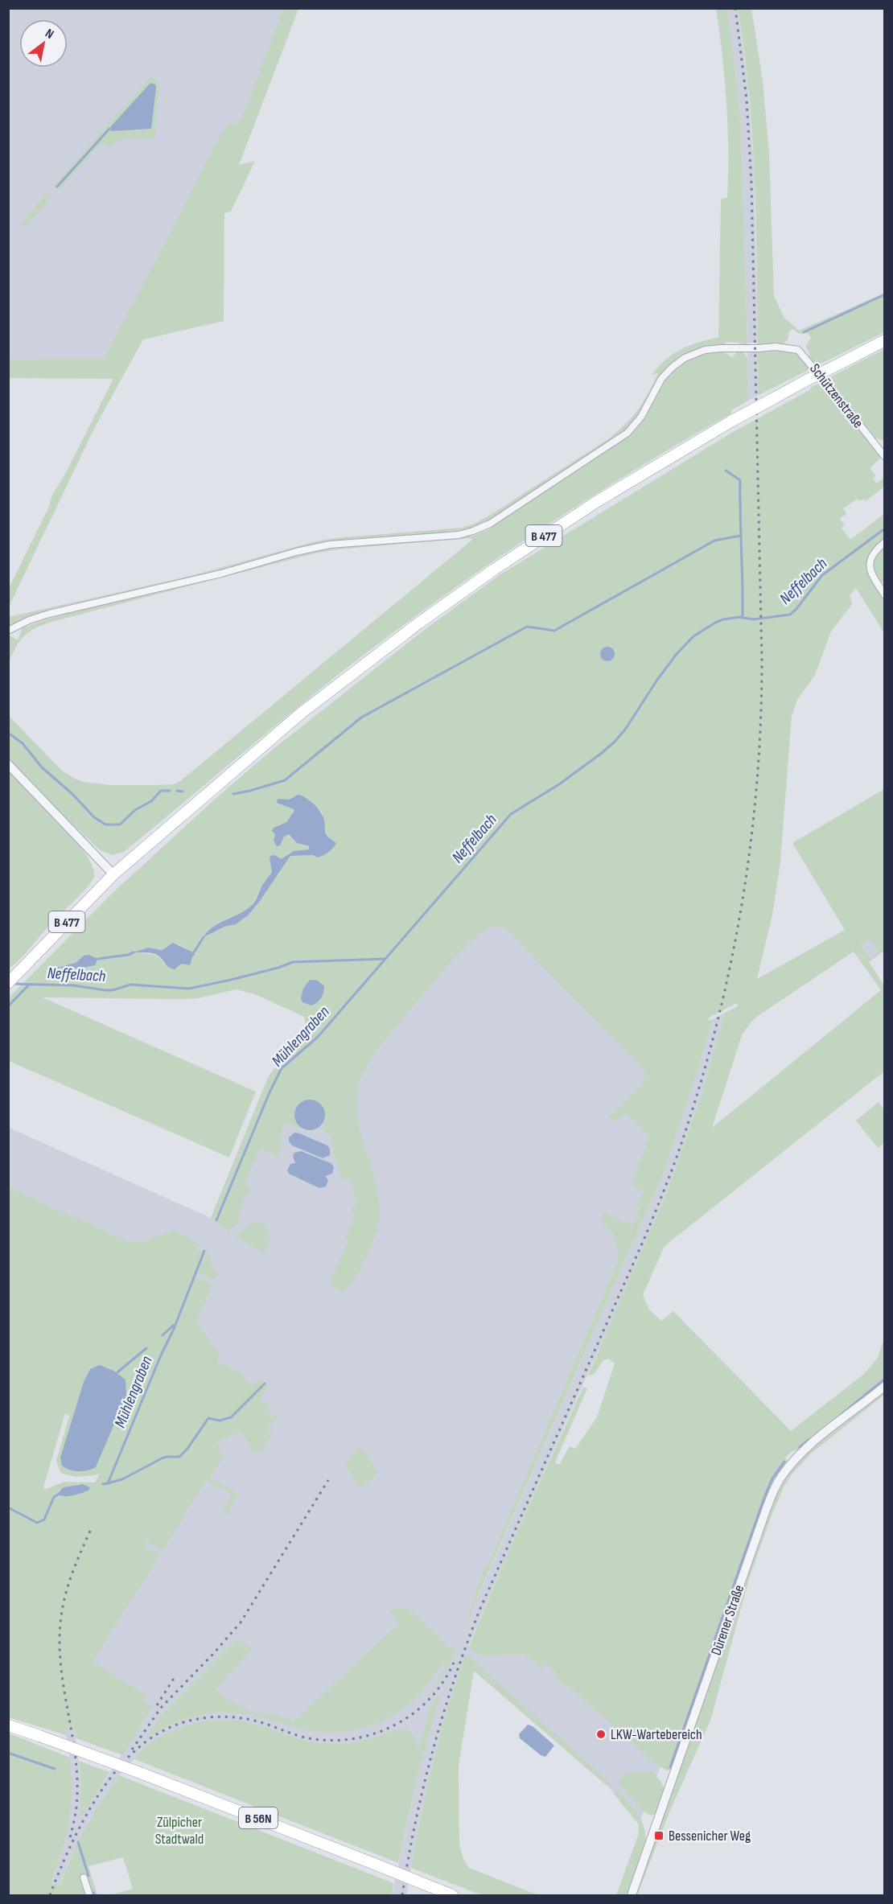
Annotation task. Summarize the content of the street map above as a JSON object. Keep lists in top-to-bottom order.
{
  "streets": {
    "main road": ["B 477", "B 56N"],
    "street": ["Schützenstraße", "Dürener Straße"]
  },
  "water": ["Neffelbach", "Mühlengraben"],
  "parks": ["Zülpicher Stadtwald"],
  "places": {
    "other": ["LKW-Wartebereich"],
    "transit": ["Bessenicher Weg"]
  },
  "north": "top right"
}
